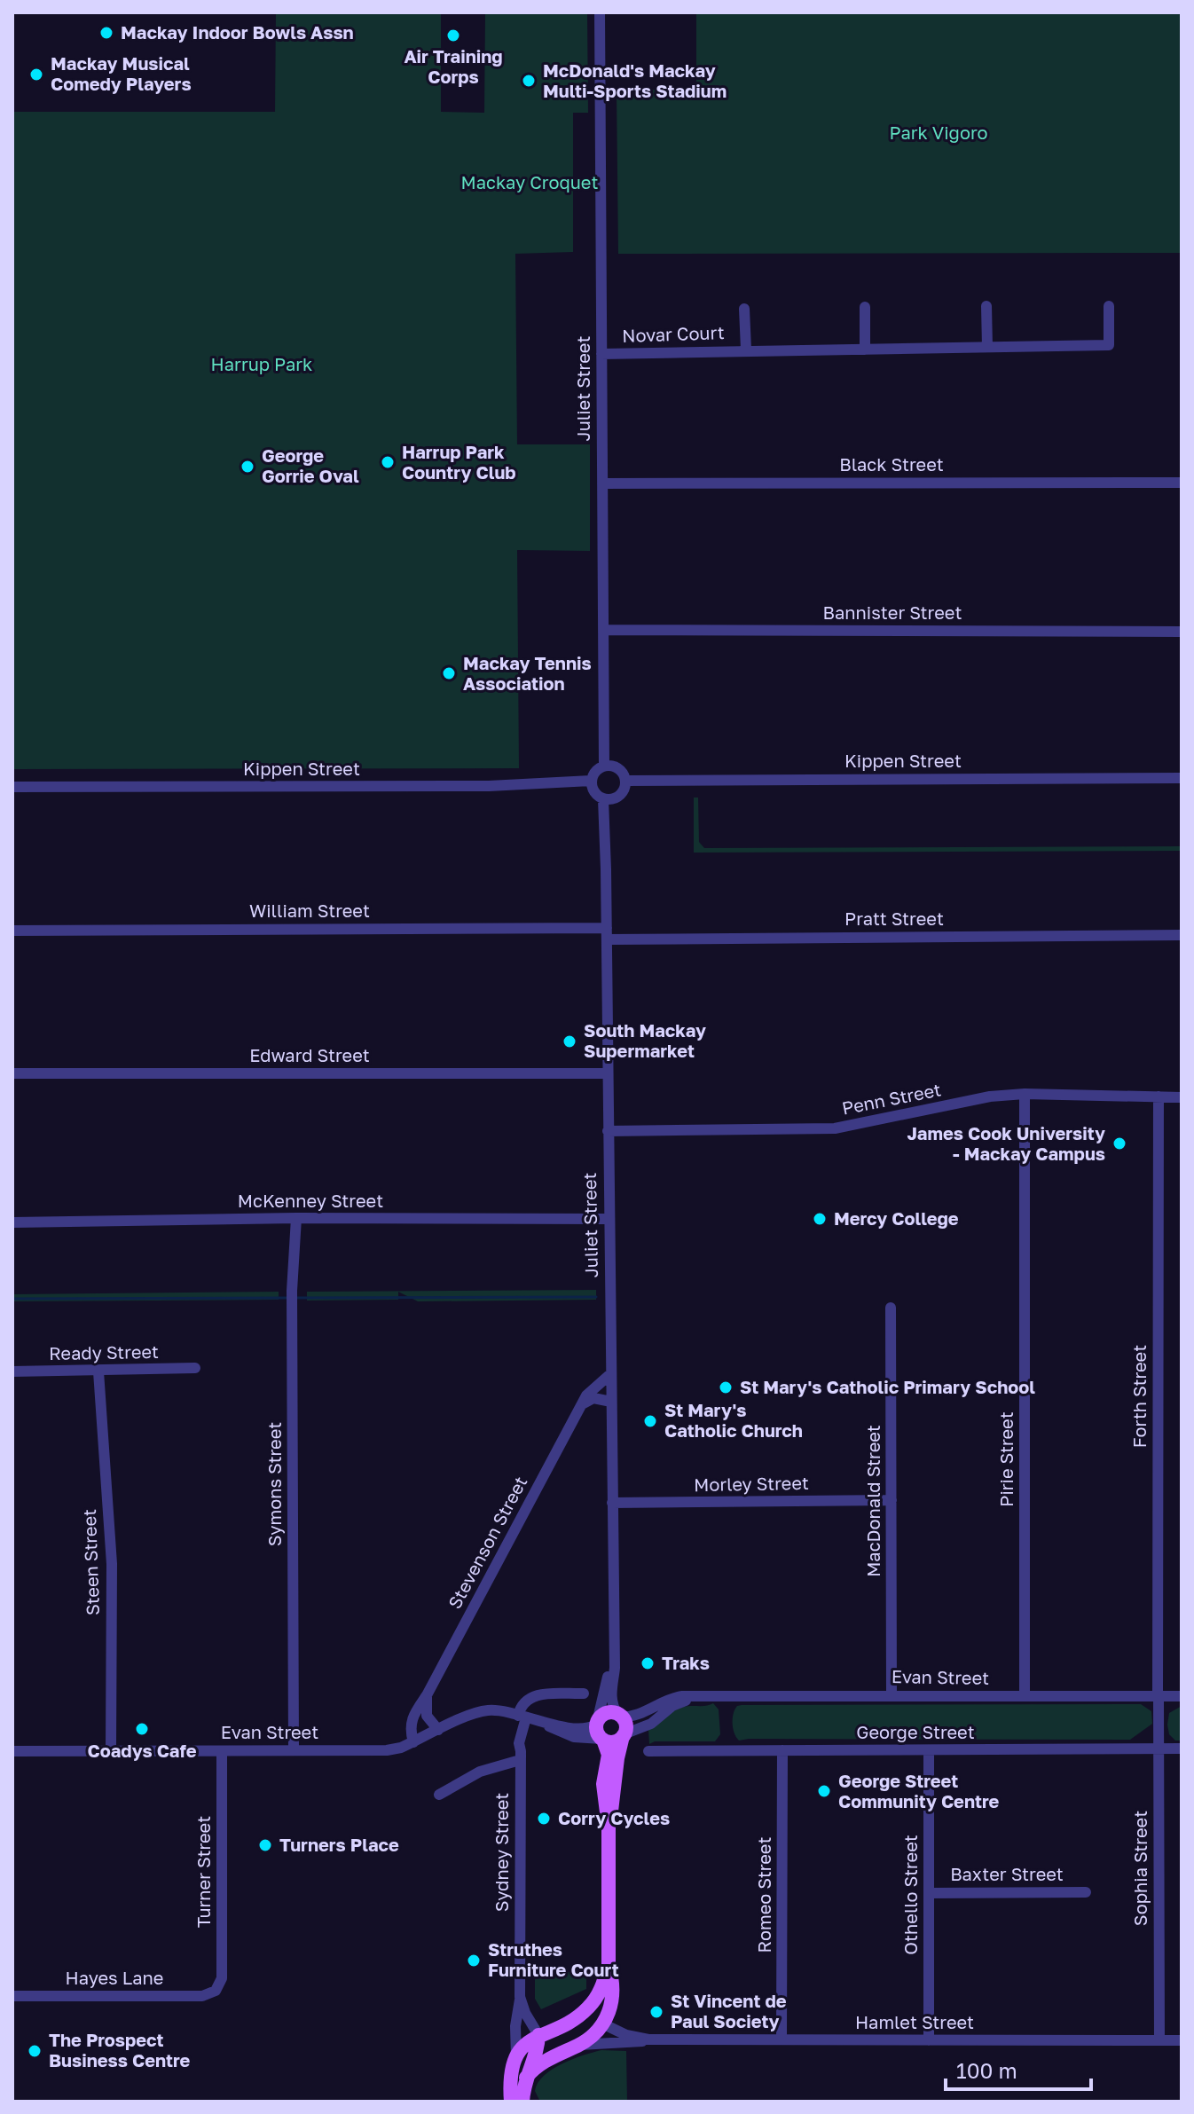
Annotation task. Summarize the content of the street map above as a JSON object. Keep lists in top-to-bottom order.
{
  "streets": {
    "main road": ["Juliet Street"],
    "street": [
      "Novar Court",
      "Black Street",
      "Bannister Street",
      "Kippen Street",
      "William Street",
      "Pratt Street",
      "Edward Street",
      "Penn Street",
      "McKenney Street",
      "Ready Street",
      "Forth Street",
      "Pirie Street",
      "Symons Street",
      "Morley Street",
      "MacDonald Street",
      "Stevenson Street",
      "Steen Street",
      "Evan Street",
      "George Street",
      "Sydney Street",
      "Sophia Street",
      "Turner Street",
      "Baxter Street",
      "Romeo Street",
      "Othello Street",
      "Hayes Lane",
      "Hamlet Street"
    ]
  },
  "crossings": [
    ["Novar Court", "Juliet Street"],
    ["Juliet Street", "Black Street"],
    ["Juliet Street", "Bannister Street"],
    ["Juliet Street", "Kippen Street"],
    ["Juliet Street", "William Street"],
    ["Juliet Street", "Pratt Street"],
    ["Juliet Street", "Edward Street"],
    ["Juliet Street", "Penn Street"],
    ["Juliet Street", "McKenney Street"],
    ["Juliet Street", "Morley Street"],
    ["Juliet Street", "Stevenson Street"],
    ["Juliet Street", "Evan Street"],
    ["Juliet Street", "Hamlet Street"],
    ["William Street", "Pratt Street"],
    ["Penn Street", "Forth Street"],
    ["Penn Street", "Pirie Street"],
    ["McKenney Street", "Symons Street"],
    ["Ready Street", "Steen Street"],
    ["Forth Street", "Evan Street"],
    ["Forth Street", "Sophia Street"],
    ["Pirie Street", "Evan Street"],
    ["Symons Street", "Evan Street"],
    ["Morley Street", "MacDonald Street"],
    ["MacDonald Street", "Evan Street"],
    ["Stevenson Street", "Evan Street"],
    ["Steen Street", "Evan Street"],
    ["Evan Street", "Sydney Street"],
    ["Evan Street", "Sophia Street"],
    ["Evan Street", "Turner Street"],
    ["George Street", "Sophia Street"],
    ["George Street", "Romeo Street"],
    ["George Street", "Othello Street"],
    ["Sophia Street", "Hamlet Street"],
    ["Turner Street", "Hayes Lane"],
    ["Baxter Street", "Othello Street"],
    ["Romeo Street", "Hamlet Street"],
    ["Othello Street", "Hamlet Street"]
  ],
  "parks": ["Park Vigoro", "Mackay Croquet", "Harrup Park"],
  "places": [
    "Mackay Indoor Bowls Assn",
    "Air Training Corps",
    "Mackay Musical Comedy Players",
    "McDonald's Mackay Multi-Sports Stadium",
    "Harrup Park Country Club",
    "George Gorrie Oval",
    "Mackay Tennis Association",
    "South Mackay Supermarket",
    "James Cook University - Mackay Campus",
    "Mercy College",
    "St Mary's Catholic Primary School",
    "St Mary's Catholic Church",
    "Traks",
    "Coadys Cafe",
    "George Street Community Centre",
    "Corry Cycles",
    "Turners Place",
    "Struthes Furniture Court",
    "St Vincent de Paul Society",
    "The Prospect Business Centre"
  ],
  "scale_bar": "100 m"
}
